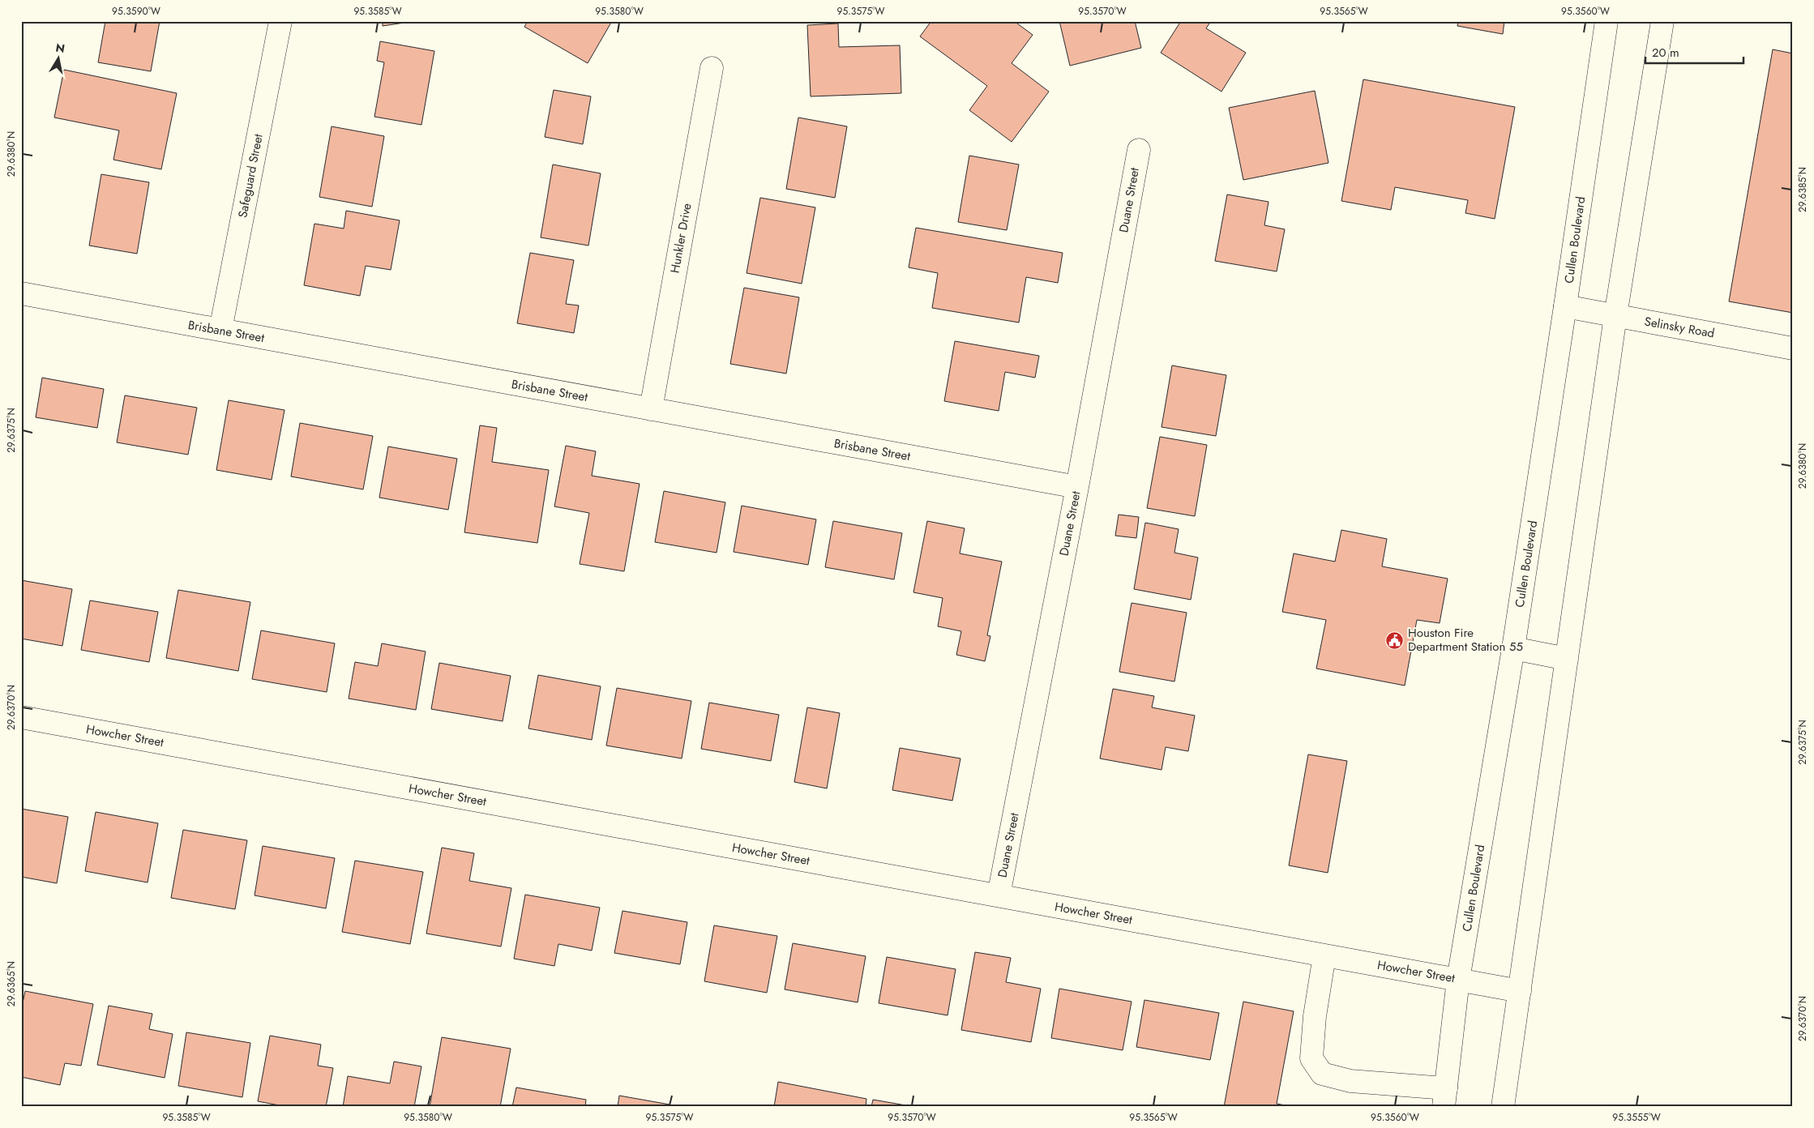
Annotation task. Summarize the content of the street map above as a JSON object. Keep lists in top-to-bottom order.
{
  "streets": {
    "street": [
      "Safeguard Street",
      "Duane Street",
      "Hunkler Drive",
      "Cullen Boulevard",
      "Selinsky Road",
      "Brisbane Street",
      "Howcher Street"
    ]
  },
  "crossings": [
    ["Safeguard Street", "Brisbane Street"],
    ["Duane Street", "Brisbane Street"],
    ["Duane Street", "Howcher Street"],
    ["Hunkler Drive", "Brisbane Street"],
    ["Cullen Boulevard", "Selinsky Road"],
    ["Cullen Boulevard", "Howcher Street"]
  ],
  "places": {
    "public building": ["Houston Fire Department Station 55"]
  },
  "scale_bar": "20 m",
  "north": "top",
  "coordinates": [
    "95.3590°W",
    "95.3585°W",
    "95.3580°W",
    "95.3575°W",
    "95.3570°W",
    "95.3565°W",
    "95.3560°W",
    "29.6380°N",
    "29.6385°N",
    "29.6375°N",
    "29.6370°N",
    "29.6365°N",
    "95.3555°W"
  ]
}
